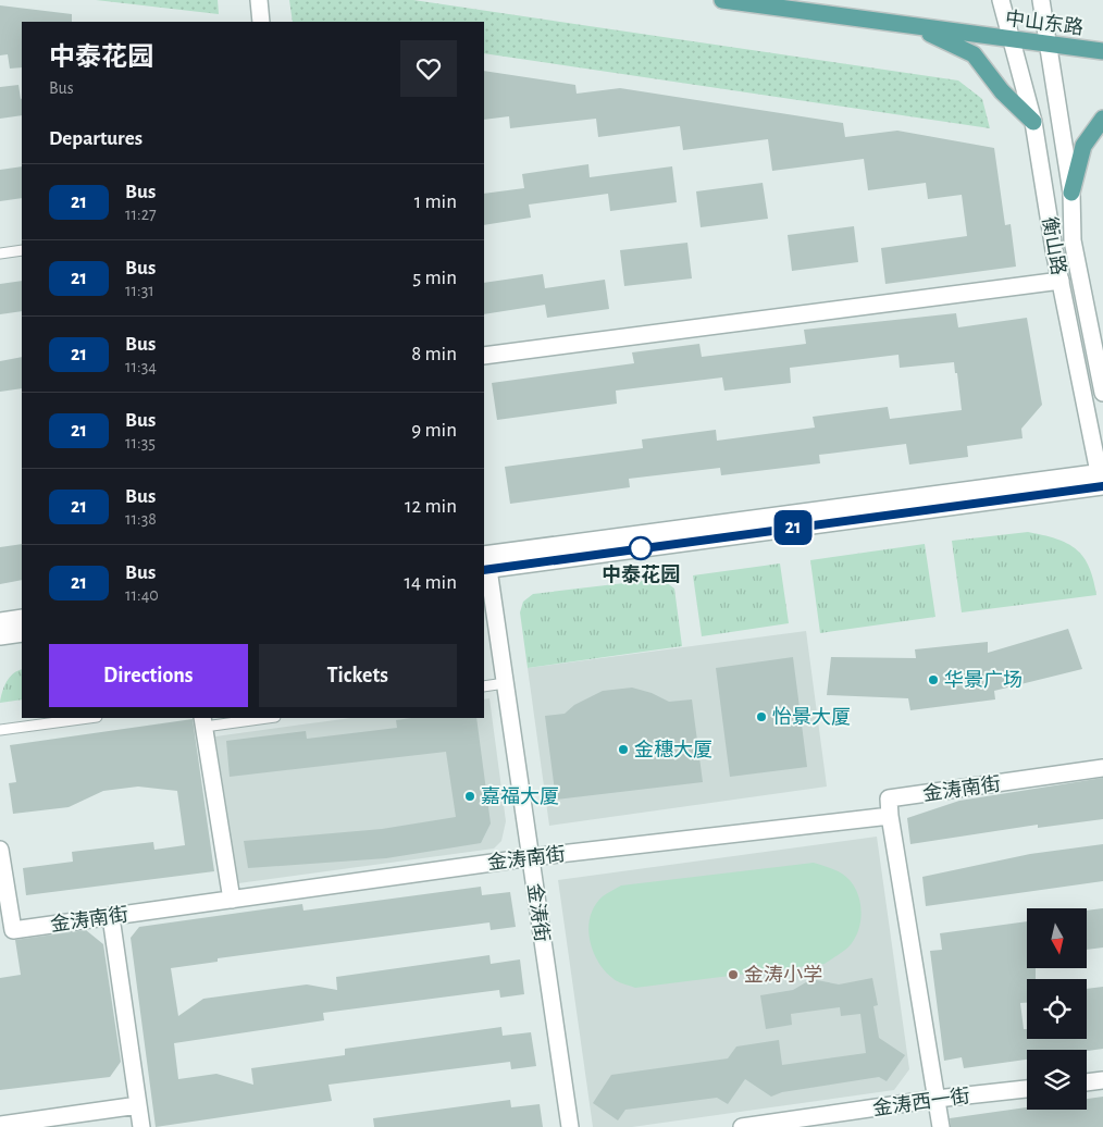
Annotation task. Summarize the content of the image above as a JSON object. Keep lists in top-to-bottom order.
{
  "streets": {
    "main road": ["中山东路"],
    "street": [
      "衡山路",
      "金涛南街",
      "金涛街",
      "金涛西一街"
    ]
  },
  "crossings": [
    ["中山东路", "衡山路"],
    ["金涛南街", "金涛街"]
  ],
  "places": [
    "中泰花园",
    "华景广场",
    "怡景大厦",
    "金穗大厦",
    "嘉福大厦",
    "金涛小学"
  ],
  "lines": ["bus line 21"],
  "north": "bottom",
  "page": {
    "on_map": "21",
    "heading": [
      ["中泰花园", "Bus"],
      "Departures"
    ],
    "list": [
      {
        "mark": "21",
        "name": "Bus",
        "note": "11:27",
        "value": "1 min"
      },
      {
        "mark": "21",
        "name": "Bus",
        "note": "11:31",
        "value": "5 min"
      },
      {
        "mark": "21",
        "name": "Bus",
        "note": "11:34",
        "value": "8 min"
      },
      {
        "mark": "21",
        "name": "Bus",
        "note": "11:35",
        "value": "9 min"
      },
      {
        "mark": "21",
        "name": "Bus",
        "note": "11:38",
        "value": "12 min"
      },
      {
        "mark": "21",
        "name": "Bus",
        "note": "11:40",
        "value": "14 min"
      }
    ],
    "buttons": ["Directions", "Tickets"]
  }
}
